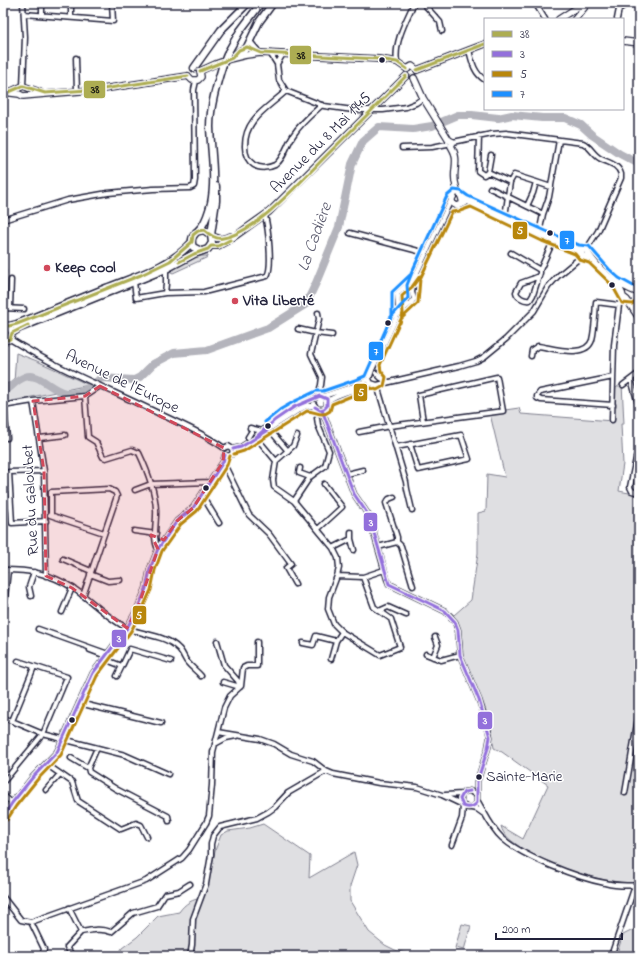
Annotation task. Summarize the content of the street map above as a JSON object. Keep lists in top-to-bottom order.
{
  "streets": {
    "main road": ["Avenue du 8 Mai 1945"],
    "street": ["Avenue de l'Europe", "Rue du Galoubet"]
  },
  "water": ["La Cadière"],
  "places": ["Keep cool", "Vita Liberté", "Sainte-Marie"],
  "lines": [
    "transit line 38",
    "transit line 7",
    "transit line 5",
    "transit line 3"
  ],
  "legend": [
    "38",
    "3",
    "5",
    "7"
  ],
  "scale_bar": "200 m"
}
